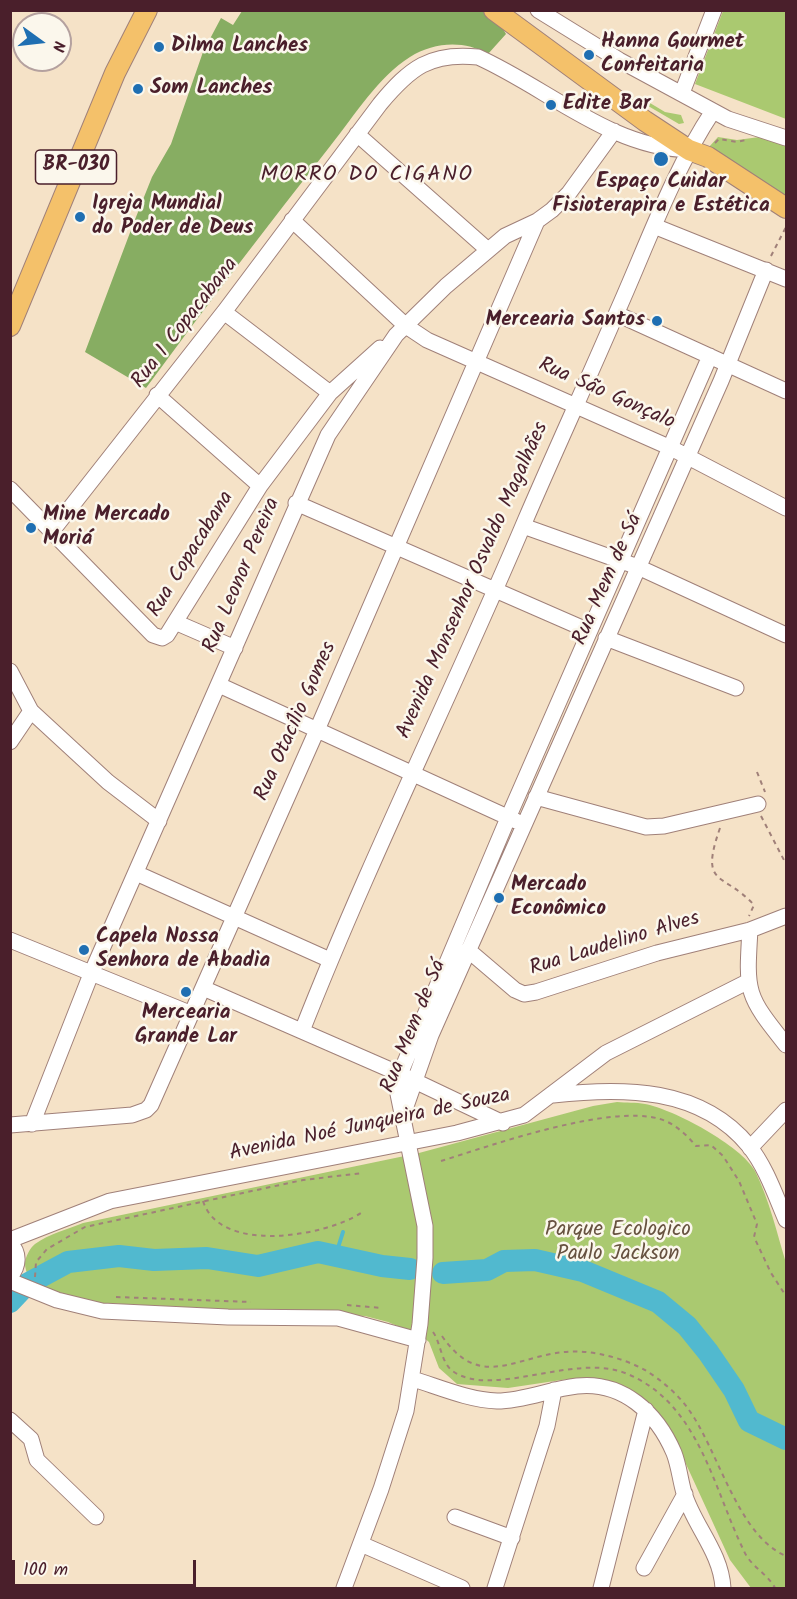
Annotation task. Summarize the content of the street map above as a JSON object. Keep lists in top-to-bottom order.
{
  "streets": {
    "main road": ["BR-030"],
    "street": [
      "Rua 1 Copacabana",
      "Rua São Gonçalo",
      "Rua Copacabana",
      "Rua Leonor Pereira",
      "Rua Mem de Sá",
      "Avenida Monsenhor Osvaldo Magalhães",
      "Rua Otacílio Gomes",
      "Rua Laudelino Alves",
      "Avenida Noé Junqueira de Souza"
    ]
  },
  "crossings": [
    ["Rua 1 Copacabana", "Rua São Gonçalo"],
    ["Rua 1 Copacabana", "Rua Copacabana"],
    ["Rua 1 Copacabana", "Rua Leonor Pereira"],
    ["Rua 1 Copacabana", "Avenida Monsenhor Osvaldo Magalhães"],
    ["Rua São Gonçalo", "Rua Copacabana"],
    ["Rua São Gonçalo", "Rua Leonor Pereira"],
    ["Rua São Gonçalo", "Rua Mem de Sá"],
    ["Rua São Gonçalo", "Avenida Monsenhor Osvaldo Magalhães"],
    ["Rua São Gonçalo", "Rua Otacílio Gomes"],
    ["Rua Copacabana", "Rua Leonor Pereira"],
    ["Rua Leonor Pereira", "Rua Otacílio Gomes"],
    ["Rua Mem de Sá", "Rua Laudelino Alves"],
    ["Rua Mem de Sá", "Avenida Noé Junqueira de Souza"]
  ],
  "districts": ["MORRO DO CIGANO"],
  "parks": ["Parque Ecologico Paulo Jackson"],
  "places": [
    "Dilma Lanches",
    "Hanna Gourmet Confeitaria",
    "Som Lanches",
    "Edite Bar",
    "Espaço Cuidar Fisioterapira e Estética",
    "Igreja Mundial do Poder de Deus",
    "Mercearia Santos",
    "Mine Mercado Moriá",
    "Mercado Econômico",
    "Capela Nossa Senhora de Abadia",
    "Mercearia Grande Lar"
  ],
  "scale_bar": "100 m",
  "north": "right"
}
